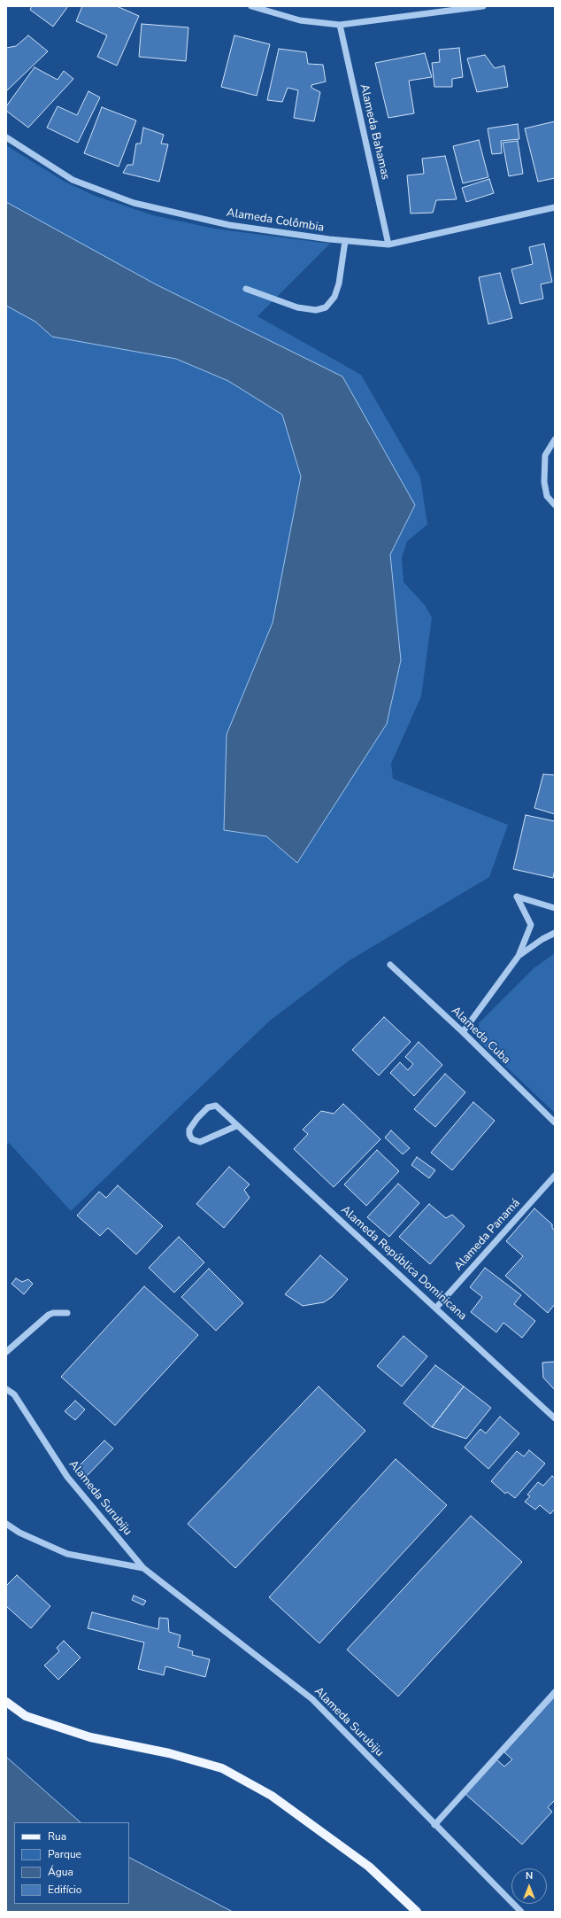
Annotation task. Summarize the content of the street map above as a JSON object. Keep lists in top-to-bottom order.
{
  "streets": {
    "street": [
      "Alameda Bahamas",
      "Alameda Colômbia",
      "Alameda Cuba",
      "Alameda Panamá",
      "Alameda República Dominicana",
      "Alameda Surubiju"
    ]
  },
  "crossings": [
    ["Alameda Bahamas", "Alameda Colômbia"],
    ["Alameda Panamá", "Alameda República Dominicana"]
  ],
  "legend": [
    "Rua",
    "Parque",
    "Água",
    "Edifício"
  ],
  "north": "top"
}
